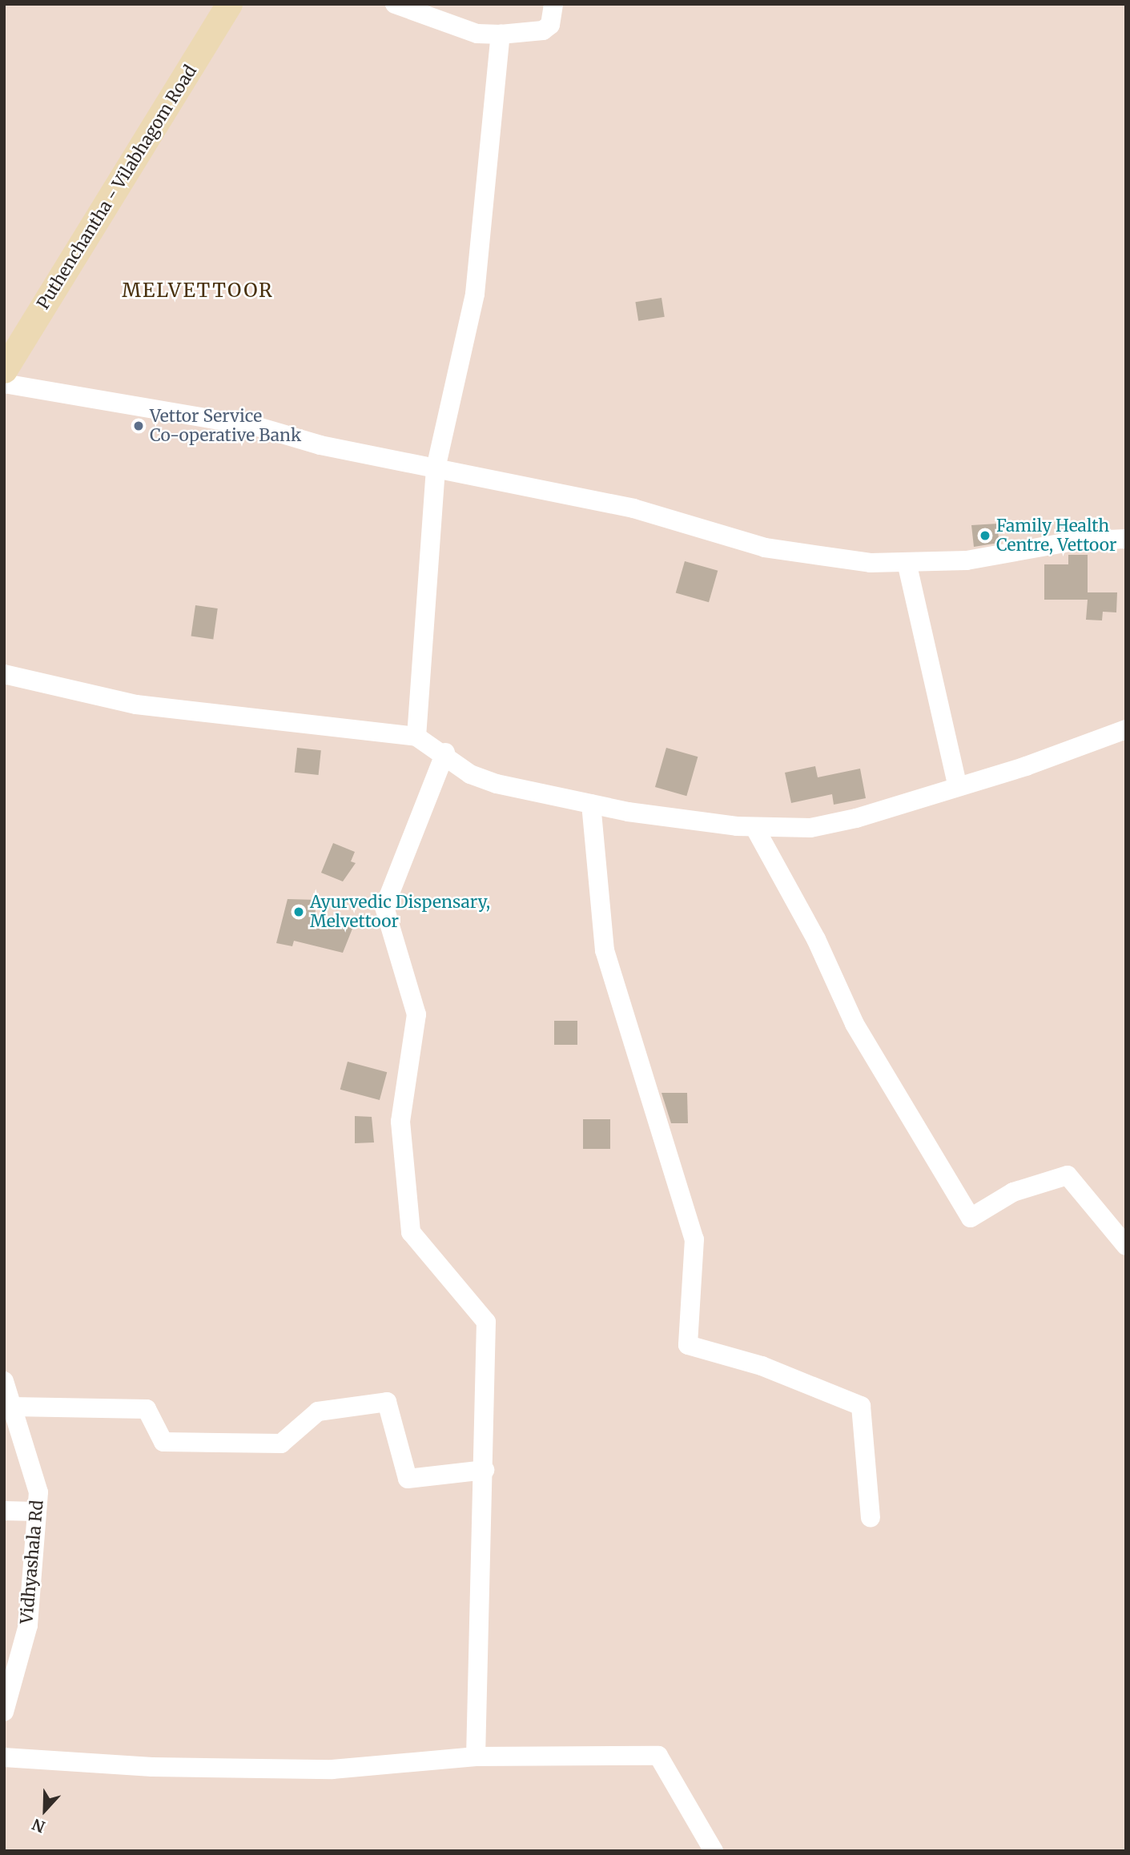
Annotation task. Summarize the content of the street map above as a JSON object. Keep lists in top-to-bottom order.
{
  "streets": {
    "main road": ["Puthenchantha - Vilabhagom Road"],
    "street": ["Vidhyashala Rd"]
  },
  "districts": ["MELVETTOOR"],
  "places": ["Vettor Service Co-operative Bank", "Family Health Centre, Vettoor", "Ayurvedic Dispensary, Melvettoor"],
  "north": "bottom"
}
